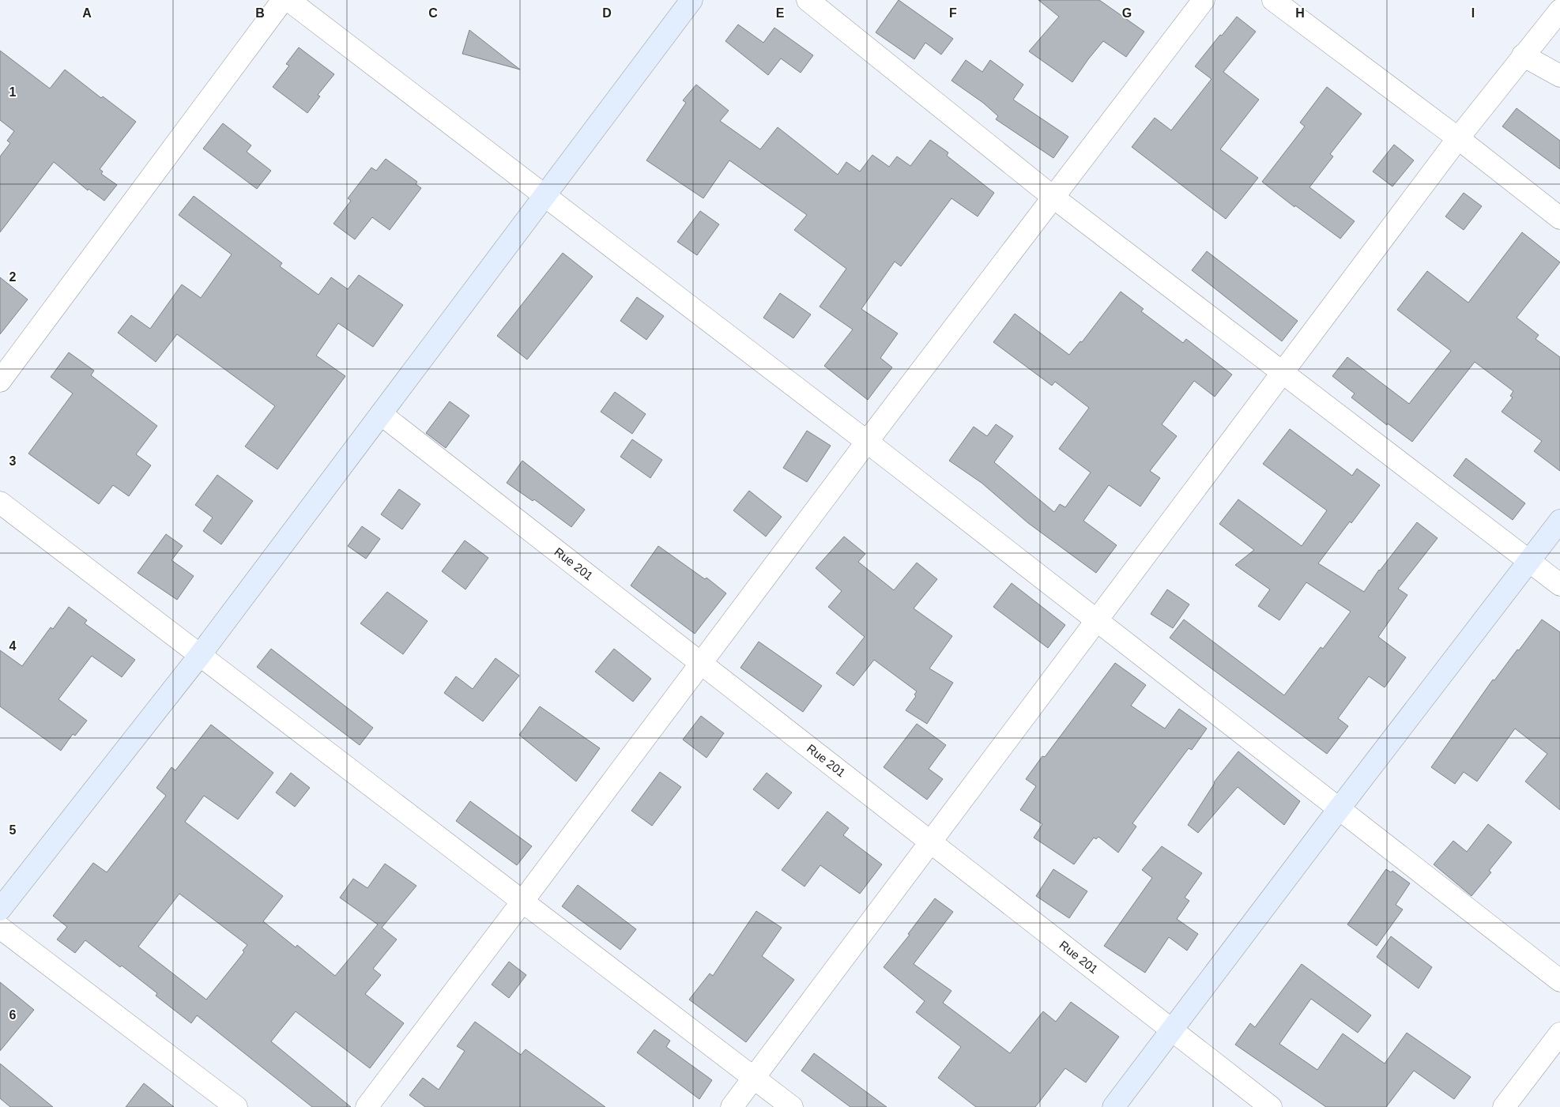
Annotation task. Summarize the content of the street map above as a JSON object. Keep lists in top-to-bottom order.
{
  "streets": {
    "street": ["Rue 201"]
  },
  "grid": {
    "columns": [
      "A",
      "B",
      "C",
      "D",
      "E",
      "F",
      "G",
      "H",
      "I"
    ],
    "rows": [
      "1",
      "2",
      "3",
      "4",
      "5",
      "6"
    ]
  }
}
